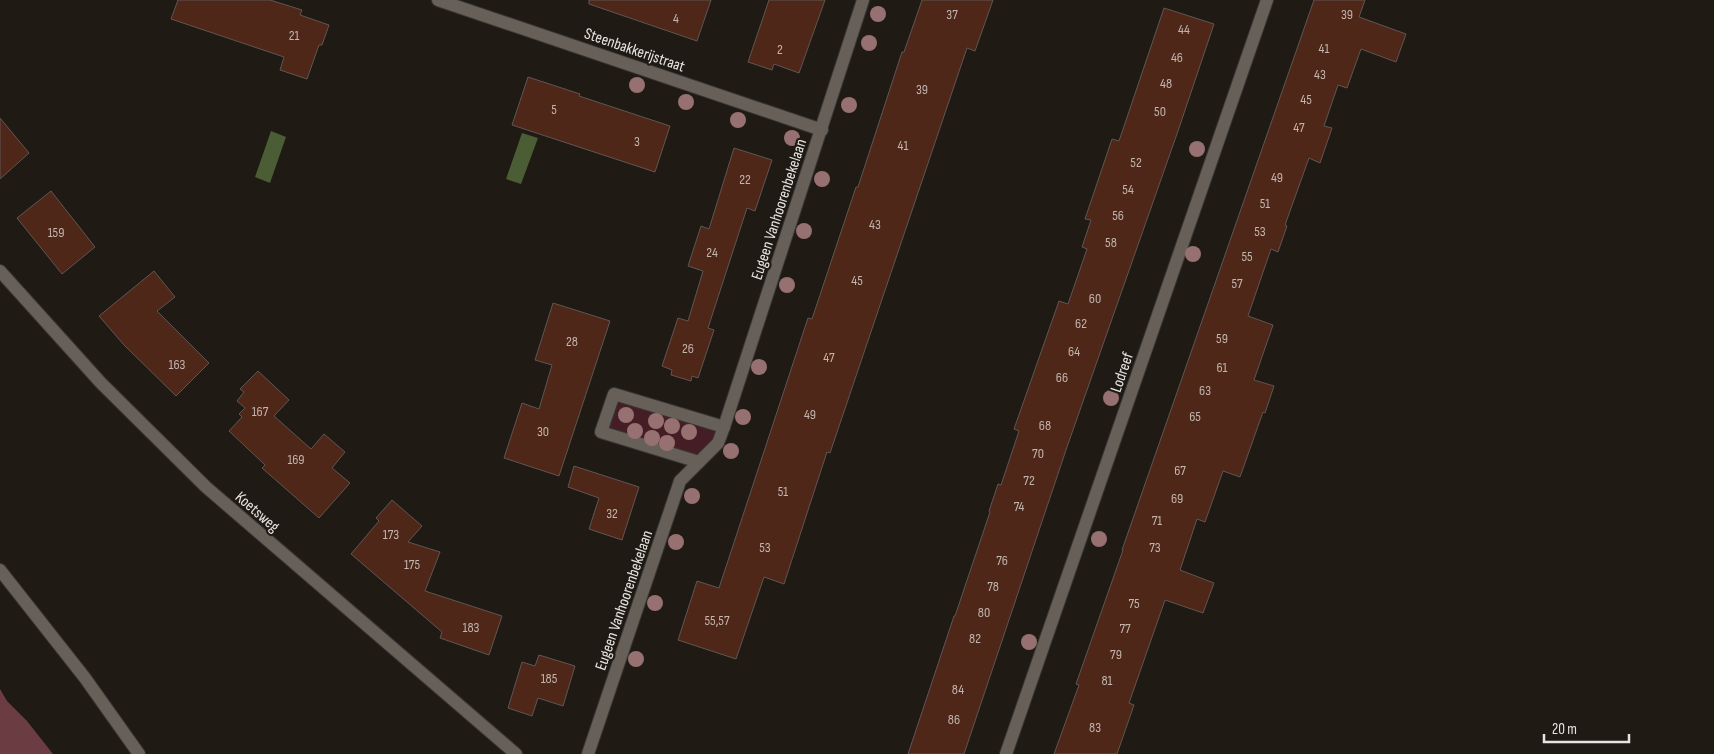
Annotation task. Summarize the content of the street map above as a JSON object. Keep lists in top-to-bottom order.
{
  "streets": {
    "street": [
      "Steenbakkerijstraat",
      "Eugeen Vanhoorenbekelaan",
      "Lodreef",
      "Koetsweg"
    ]
  },
  "crossings": [
    ["Steenbakkerijstraat", "Eugeen Vanhoorenbekelaan"]
  ],
  "house_numbers": [
    "37",
    "39",
    "4",
    "44",
    "21",
    "41",
    "2",
    "46",
    "43",
    "48",
    "39",
    "45",
    "5",
    "50",
    "47",
    "3",
    "41",
    "52",
    "49",
    "22",
    "54",
    "51",
    "56",
    "43",
    "53",
    "159",
    "58",
    "24",
    "55",
    "45",
    "57",
    "60",
    "62",
    "59",
    "28",
    "26",
    "64",
    "47",
    "163",
    "61",
    "66",
    "63",
    "167",
    "49",
    "65",
    "68",
    "30",
    "70",
    "169",
    "67",
    "72",
    "51",
    "69",
    "74",
    "32",
    "71",
    "173",
    "53",
    "73",
    "76",
    "175",
    "78",
    "75",
    "80",
    "55,57",
    "183",
    "77",
    "82",
    "79",
    "185",
    "81",
    "84",
    "86",
    "83"
  ],
  "scale_bar": "20 m"
}
